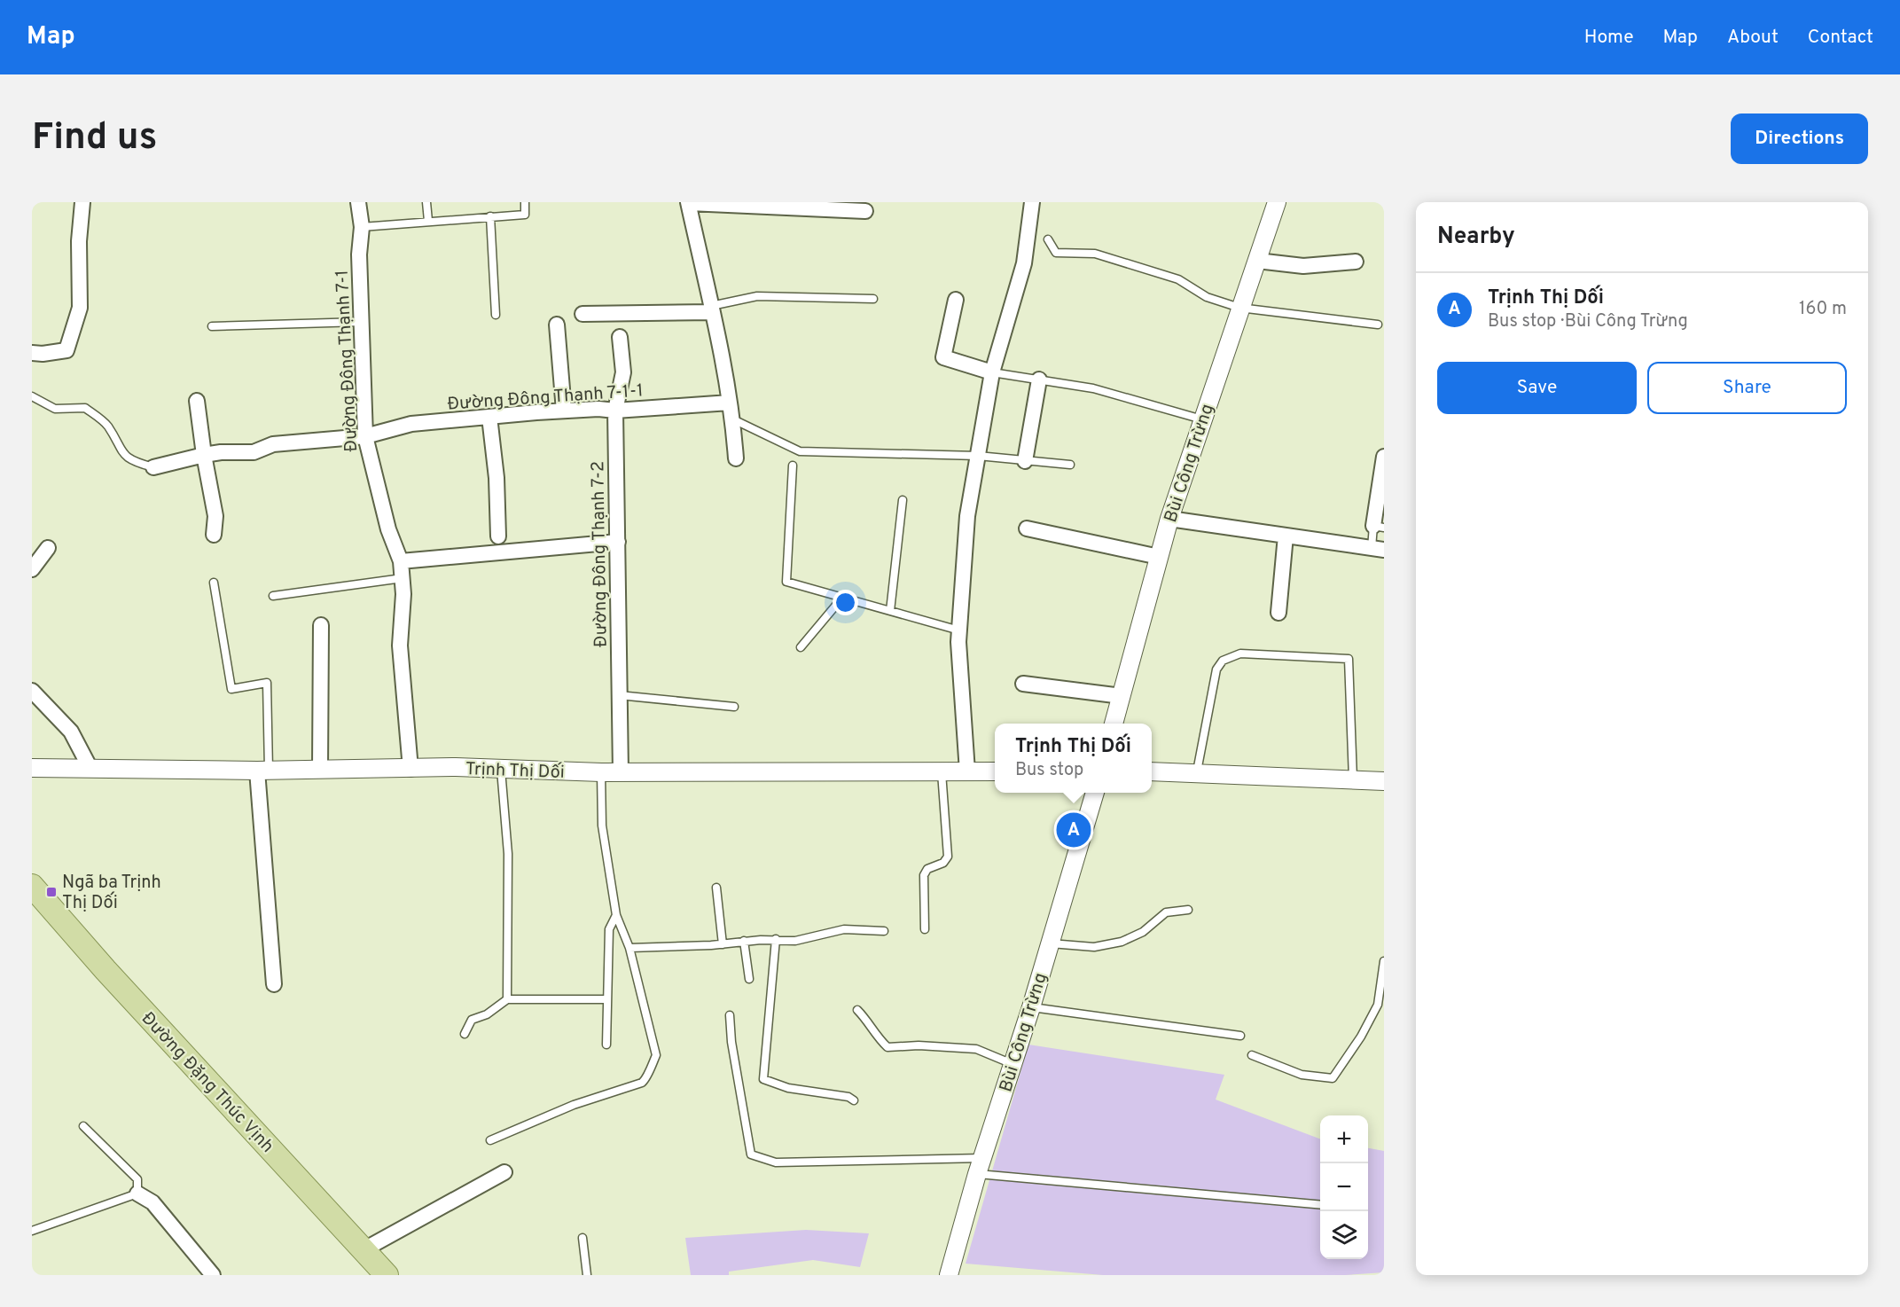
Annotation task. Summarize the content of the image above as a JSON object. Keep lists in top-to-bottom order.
{
  "streets": {
    "main road": ["Đường Đặng Thúc Vịnh"],
    "street": [
      "Đường Đông Thạnh 7-1",
      "Đường Đông Thạnh 7-1-1",
      "Bùi Công Trừng",
      "Đường Đông Thạnh 7-2",
      "Trịnh Thị Dối"
    ]
  },
  "crossings": [
    ["Đường Đông Thạnh 7-1", "Đường Đông Thạnh 7-1-1"],
    ["Đường Đông Thạnh 7-1", "Trịnh Thị Dối"],
    ["Đường Đông Thạnh 7-1-1", "Đường Đông Thạnh 7-2"],
    ["Đường Đông Thạnh 7-2", "Trịnh Thị Dối"]
  ],
  "places": {
    "transit": ["Ngã ba Trịnh Thị Dối"]
  },
  "page": {
    "header": "Map",
    "nav": [
      "Home",
      "Map",
      "About",
      "Contact"
    ],
    "buttons": [
      "Directions",
      ["Save", "Share"]
    ],
    "title": "Find us",
    "heading": "Nearby",
    "list": [
      {
        "mark": "A",
        "name": "Trịnh Thị Dối",
        "note": "Bus stop · Bùi Công Trừng",
        "value": "160 m"
      }
    ],
    "popup": ["Trịnh Thị Dối", "Bus stop"],
    "pins": "A",
    "map_buttons": ["+", "−"]
  }
}
